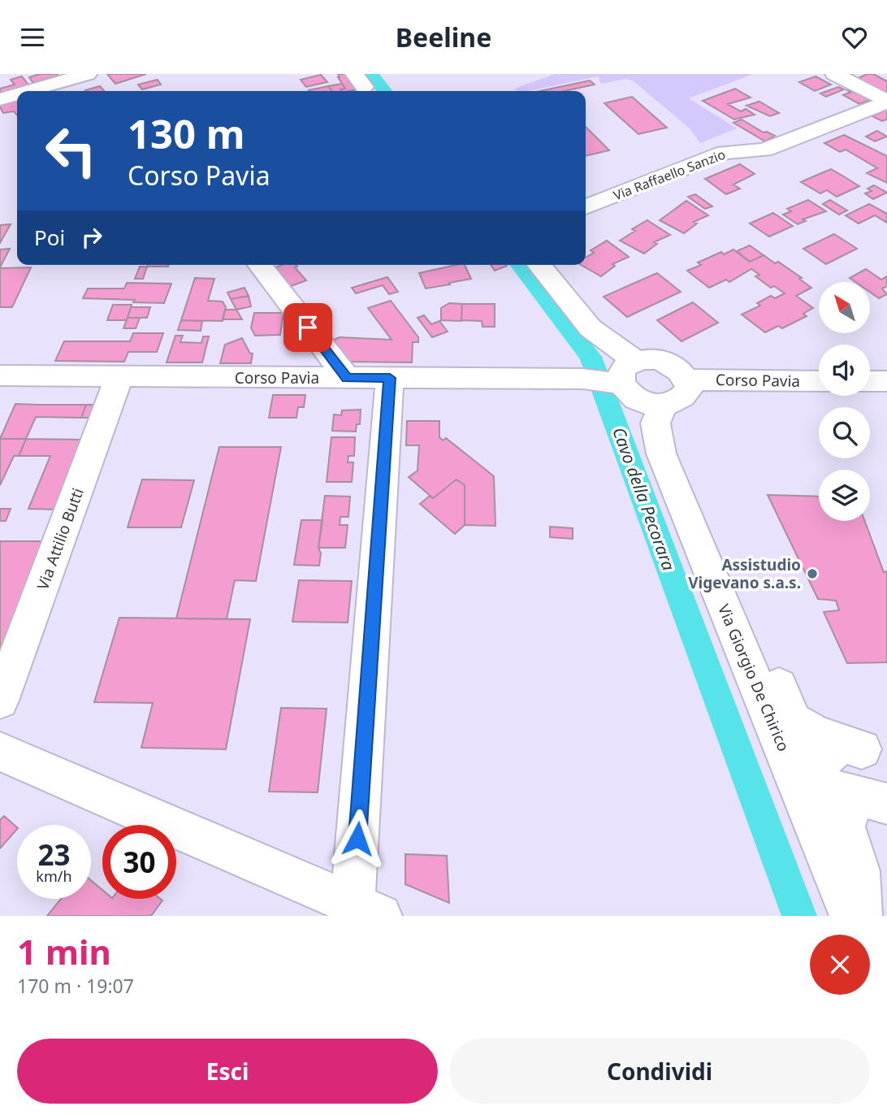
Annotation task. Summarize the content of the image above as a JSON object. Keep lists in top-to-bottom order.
{
  "streets": {
    "street": [
      "Via Raffaello Sanzio",
      "Corso Pavia",
      "Via Attilio Butti",
      "Via Giorgio De Chirico"
    ]
  },
  "crossings": [
    ["Corso Pavia", "Via Attilio Butti"],
    ["Corso Pavia", "Via Giorgio De Chirico"]
  ],
  "water": ["Cavo della Pecorara"],
  "places": ["Assistudio Vigevano s.a.s."],
  "north": "top left",
  "page": {
    "header": "Beeline",
    "turn": ["130 m", "Corso Pavia"],
    "then": "Poi",
    "speed": "23 km/h",
    "limit": "30",
    "heading": ["1 min", "170 m · 19:07"],
    "buttons": ["Esci", "Condividi"]
  }
}
